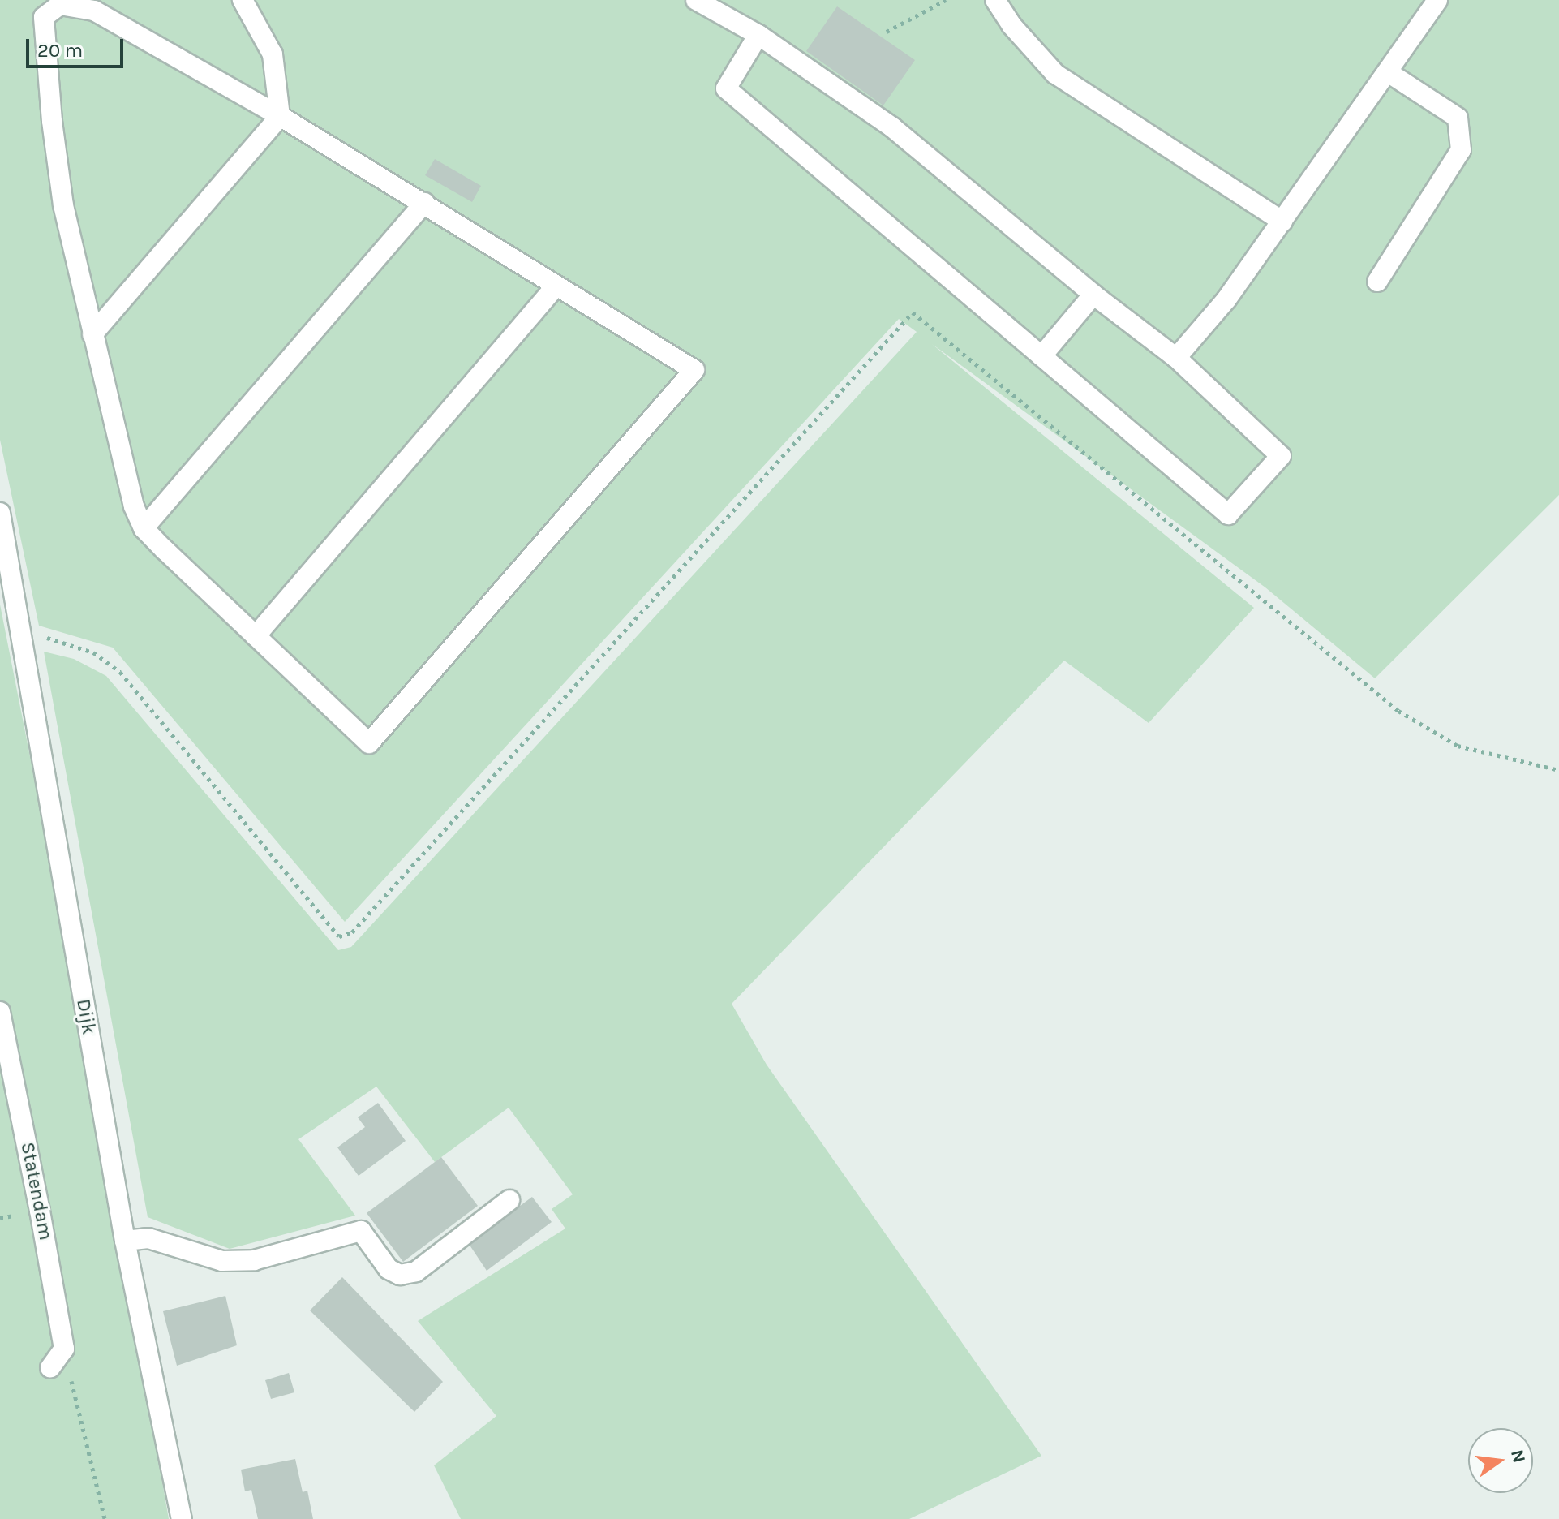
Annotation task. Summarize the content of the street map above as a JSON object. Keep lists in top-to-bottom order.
{
  "streets": {
    "street": ["Dijk", "Statendam"]
  },
  "scale_bar": "20 m",
  "north": "right"
}
